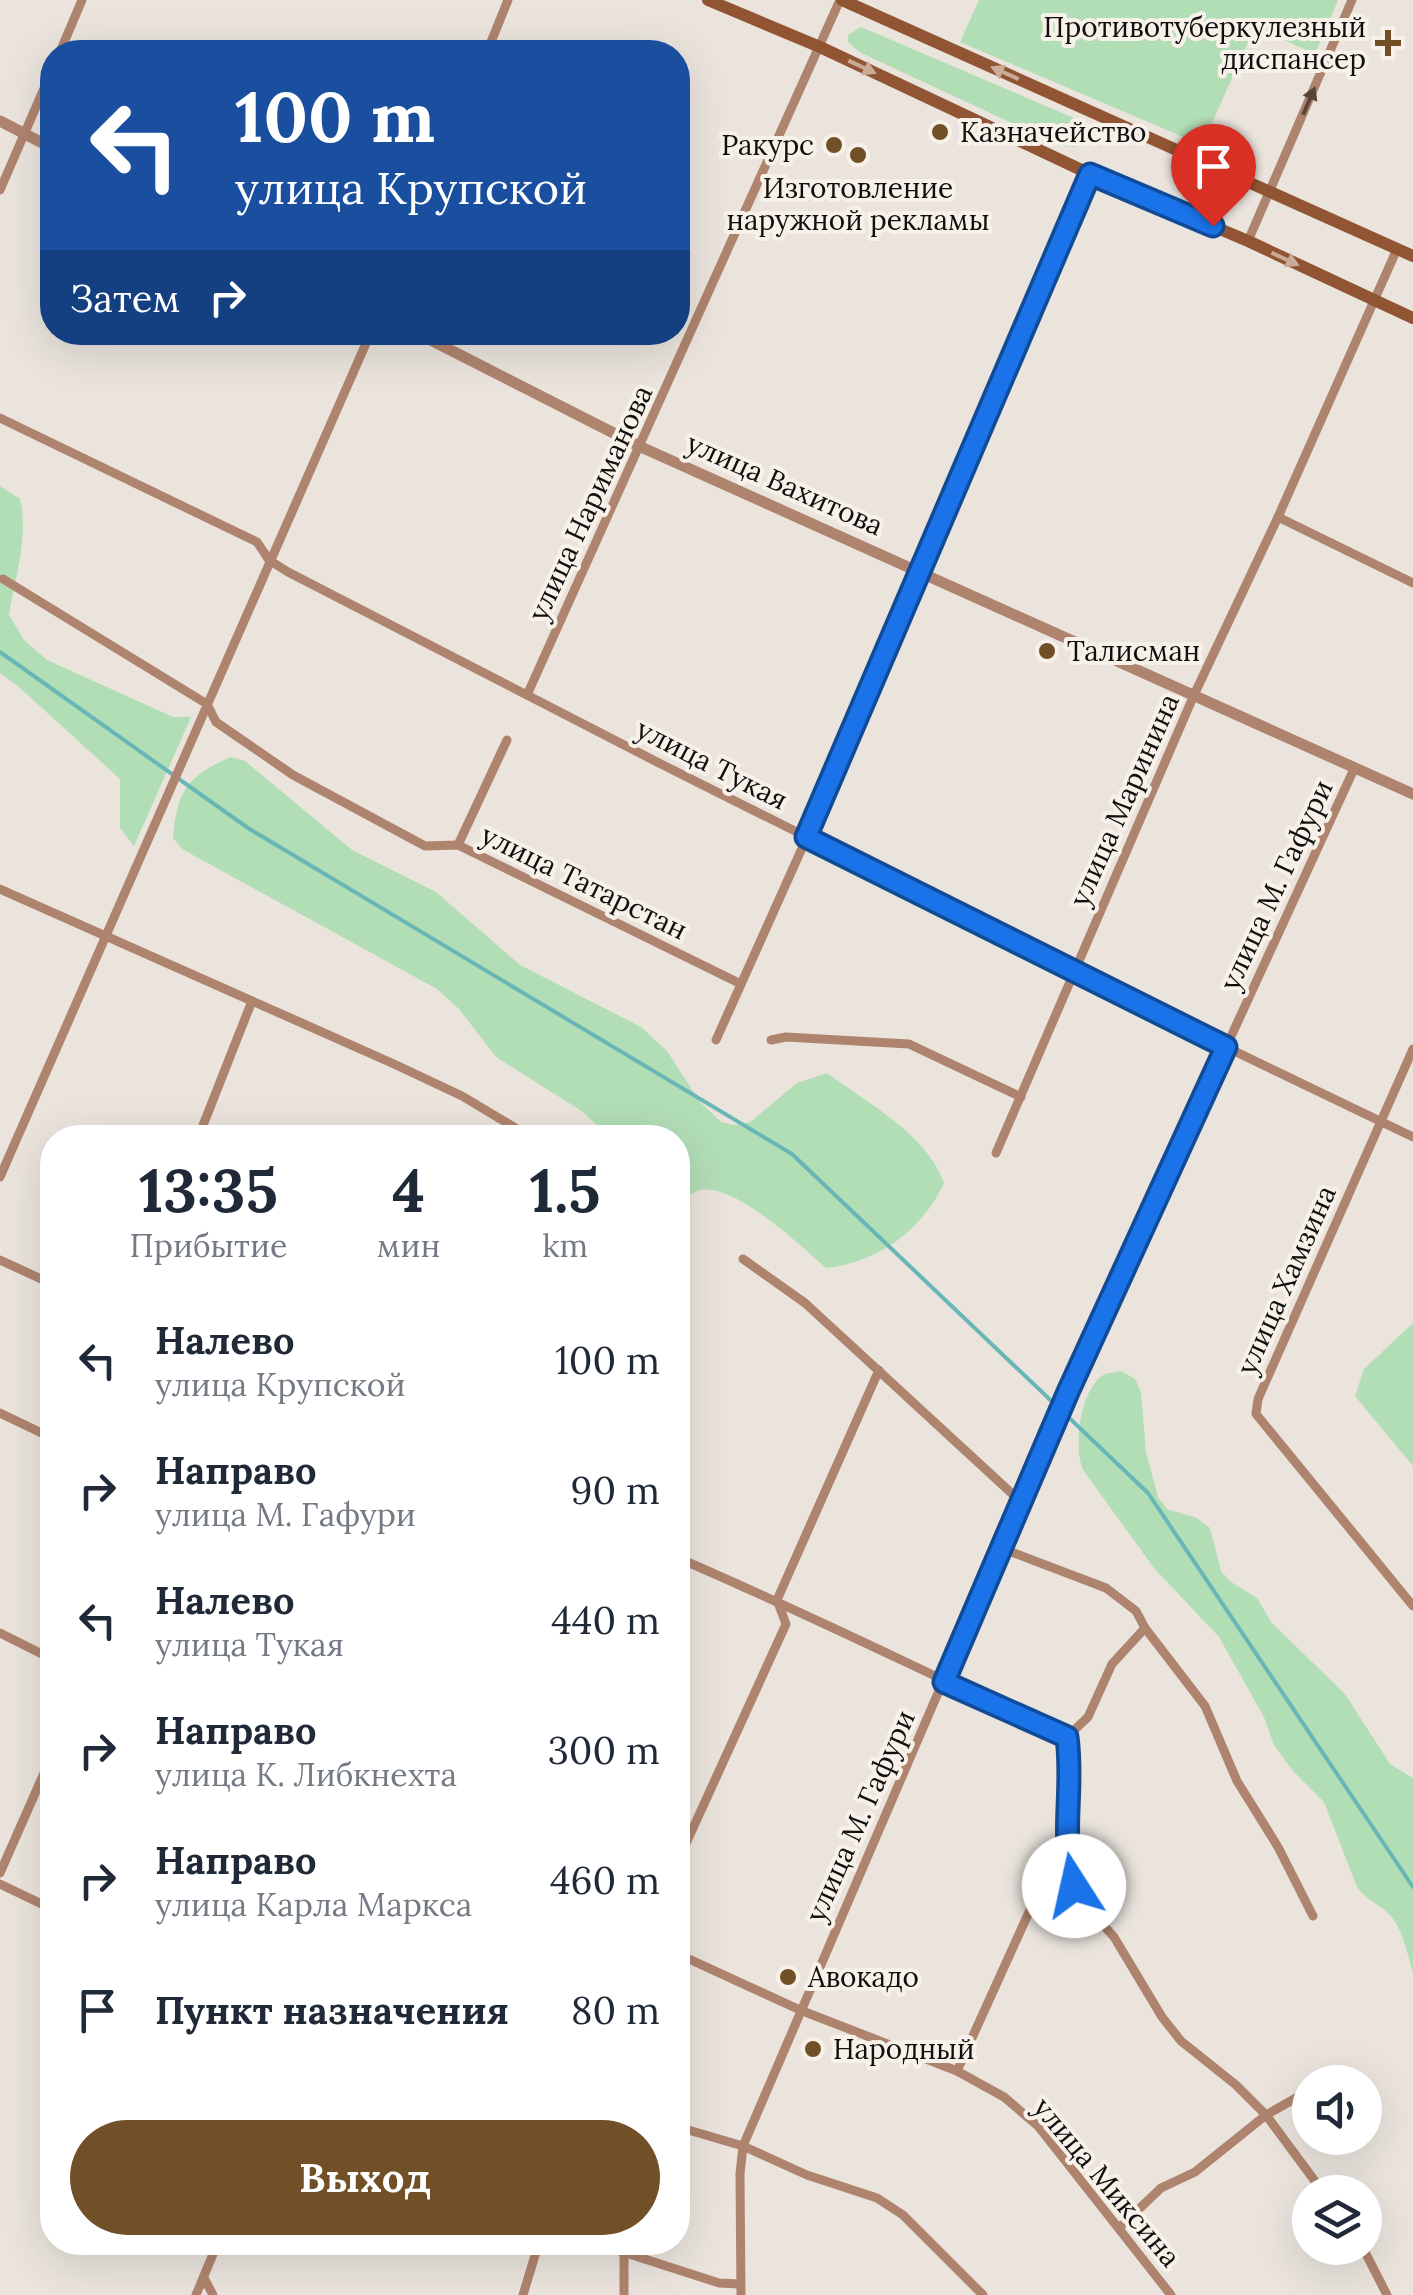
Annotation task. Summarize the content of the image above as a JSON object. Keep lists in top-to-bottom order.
{
  "streets": {
    "street": [
      "улица Вахитова",
      "улица Нариманова",
      "улица Тукая",
      "улица Маринина",
      "улица Татарстан",
      "улица М. Гафури",
      "улица Хамзина",
      "улица Миксина"
    ]
  },
  "crossings": [
    ["улица Вахитова", "улица Нариманова"],
    ["улица Вахитова", "улица Маринина"],
    ["улица Вахитова", "улица М. Гафури"],
    ["улица Нариманова", "улица Тукая"],
    ["улица Тукая", "улица Маринина"],
    ["улица Тукая", "улица М. Гафури"],
    ["улица Тукая", "улица Хамзина"],
    ["улица М. Гафури", "улица Миксина"]
  ],
  "places": {
    "health": ["Противотуберкулезный диспансер"],
    "other": [
      "Казначейство",
      "Ракурс",
      "Изготовление наружной рекламы",
      "Талисман",
      "Авокадо",
      "Народный"
    ]
  },
  "page": {
    "turn": ["100 m", "улица Крупской"],
    "then": "Затем",
    "eta": [
      "13:35",
      "Прибытие",
      "4",
      "мин",
      "1.5",
      "km"
    ],
    "list": [
      {
        "name": "Налево",
        "note": "улица Крупской",
        "value": "100 m"
      },
      {
        "name": "Направо",
        "note": "улица М. Гафури",
        "value": "90 m"
      },
      {
        "name": "Налево",
        "note": "улица Тукая",
        "value": "440 m"
      },
      {
        "name": "Направо",
        "note": "улица К. Либкнехта",
        "value": "300 m"
      },
      {
        "name": "Направо",
        "note": "улица Карла Маркса",
        "value": "460 m"
      },
      {
        "name": "Пункт назначения",
        "value": "80 m"
      }
    ],
    "buttons": "Выход"
  }
}
